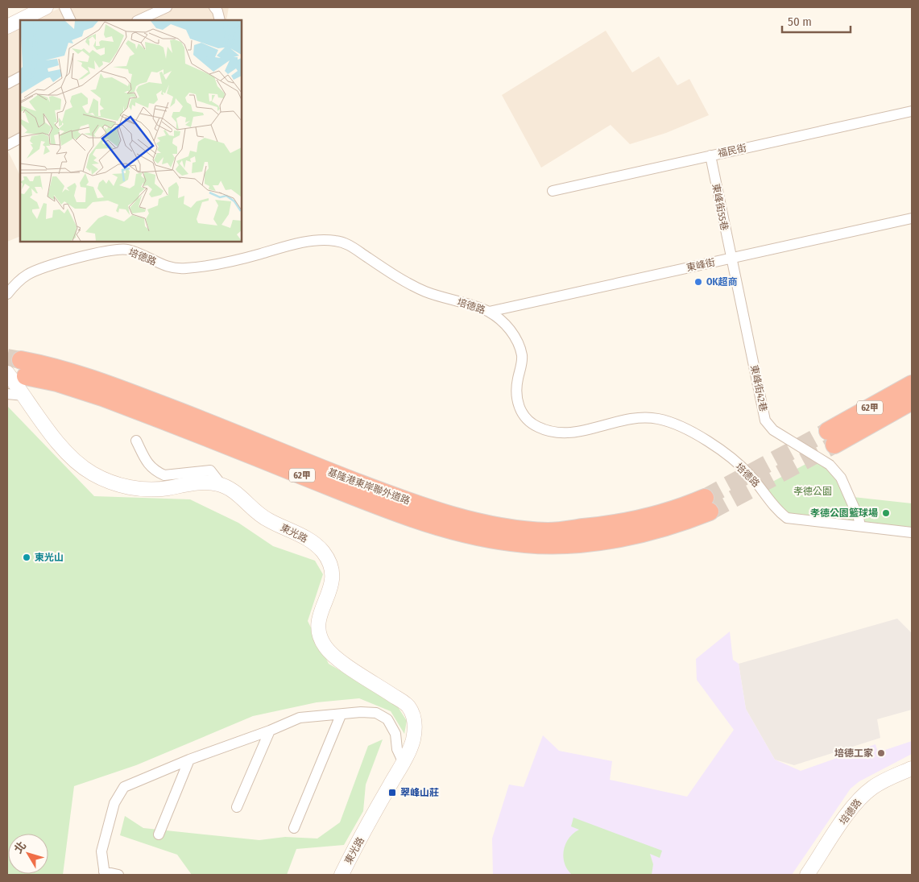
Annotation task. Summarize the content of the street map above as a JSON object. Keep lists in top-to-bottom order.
{
  "streets": {
    "highway": ["62甲", "基隆港東岸聯外道路"],
    "street": [
      "福民街",
      "東峰街55巷",
      "培德路",
      "東峰街",
      "東峰街42巷",
      "東光路"
    ]
  },
  "crossings": [
    ["福民街", "東峰街55巷"],
    ["東峰街55巷", "東峰街"],
    ["東峰街55巷", "東峰街42巷"],
    ["培德路", "東峰街"],
    ["培德路", "東峰街42巷"],
    ["東峰街", "東峰街42巷"]
  ],
  "parks": ["孝德公園"],
  "places": {
    "other": [
      "OK超商",
      "孝德公園籃球場",
      "東光山",
      "培德工家"
    ],
    "transit": ["翠峰山莊"]
  },
  "scale_bar": "50 m",
  "north": "top left"
}
